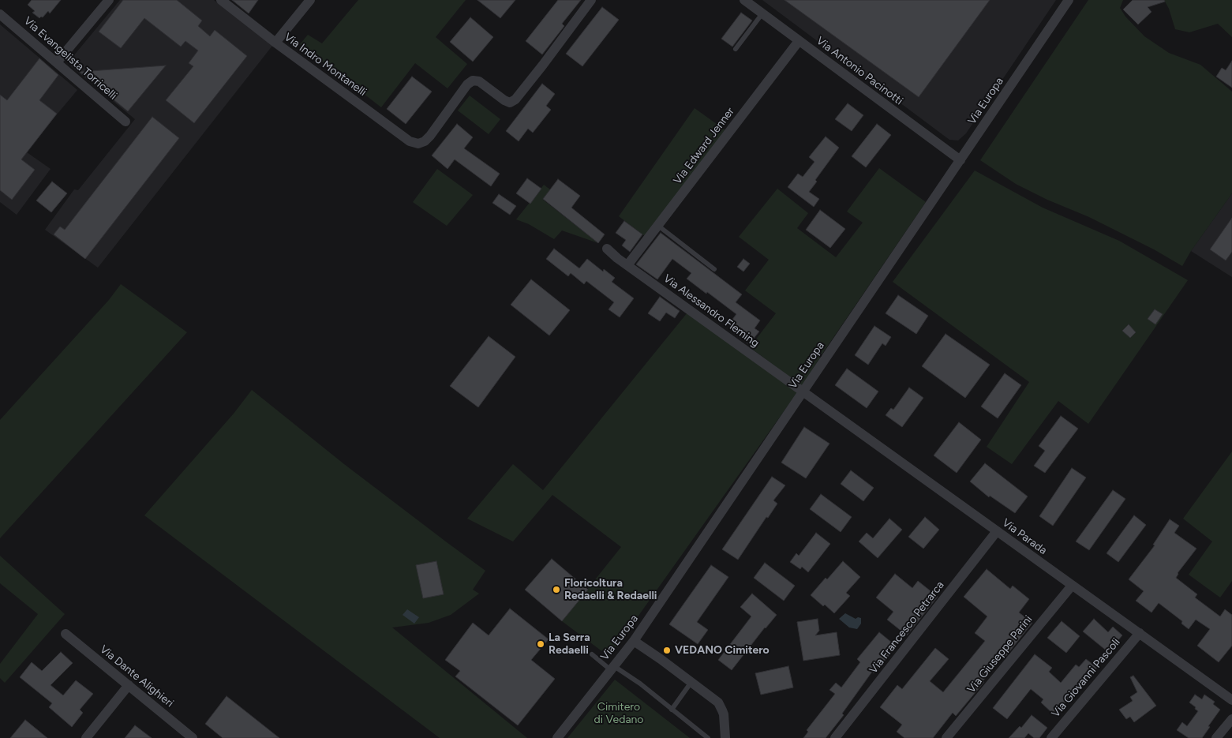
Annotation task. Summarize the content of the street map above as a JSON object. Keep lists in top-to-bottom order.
{
  "streets": {
    "street": [
      "Via Evangelista Torricelli",
      "Via Indro Montanelli",
      "Via Antonio Pacinotti",
      "Via Europa",
      "Via Edward Jenner",
      "Via Alessandro Fleming",
      "Via Parada",
      "Via Francesco Petrarca",
      "Via Giuseppe Parini",
      "Via Dante Alighieri",
      "Via Giovanni Pascoli"
    ]
  },
  "crossings": [
    ["Via Antonio Pacinotti", "Via Europa"],
    ["Via Antonio Pacinotti", "Via Edward Jenner"],
    ["Via Europa", "Via Alessandro Fleming"],
    ["Via Europa", "Via Parada"],
    ["Via Edward Jenner", "Via Alessandro Fleming"],
    ["Via Alessandro Fleming", "Via Parada"],
    ["Via Parada", "Via Francesco Petrarca"],
    ["Via Parada", "Via Giuseppe Parini"],
    ["Via Parada", "Via Giovanni Pascoli"]
  ],
  "parks": ["Cimitero di Vedano"],
  "places": ["Floricoltura Redaelli & Redaelli", "La Serra Redaelli", "VEDANO Cimitero"]
}
